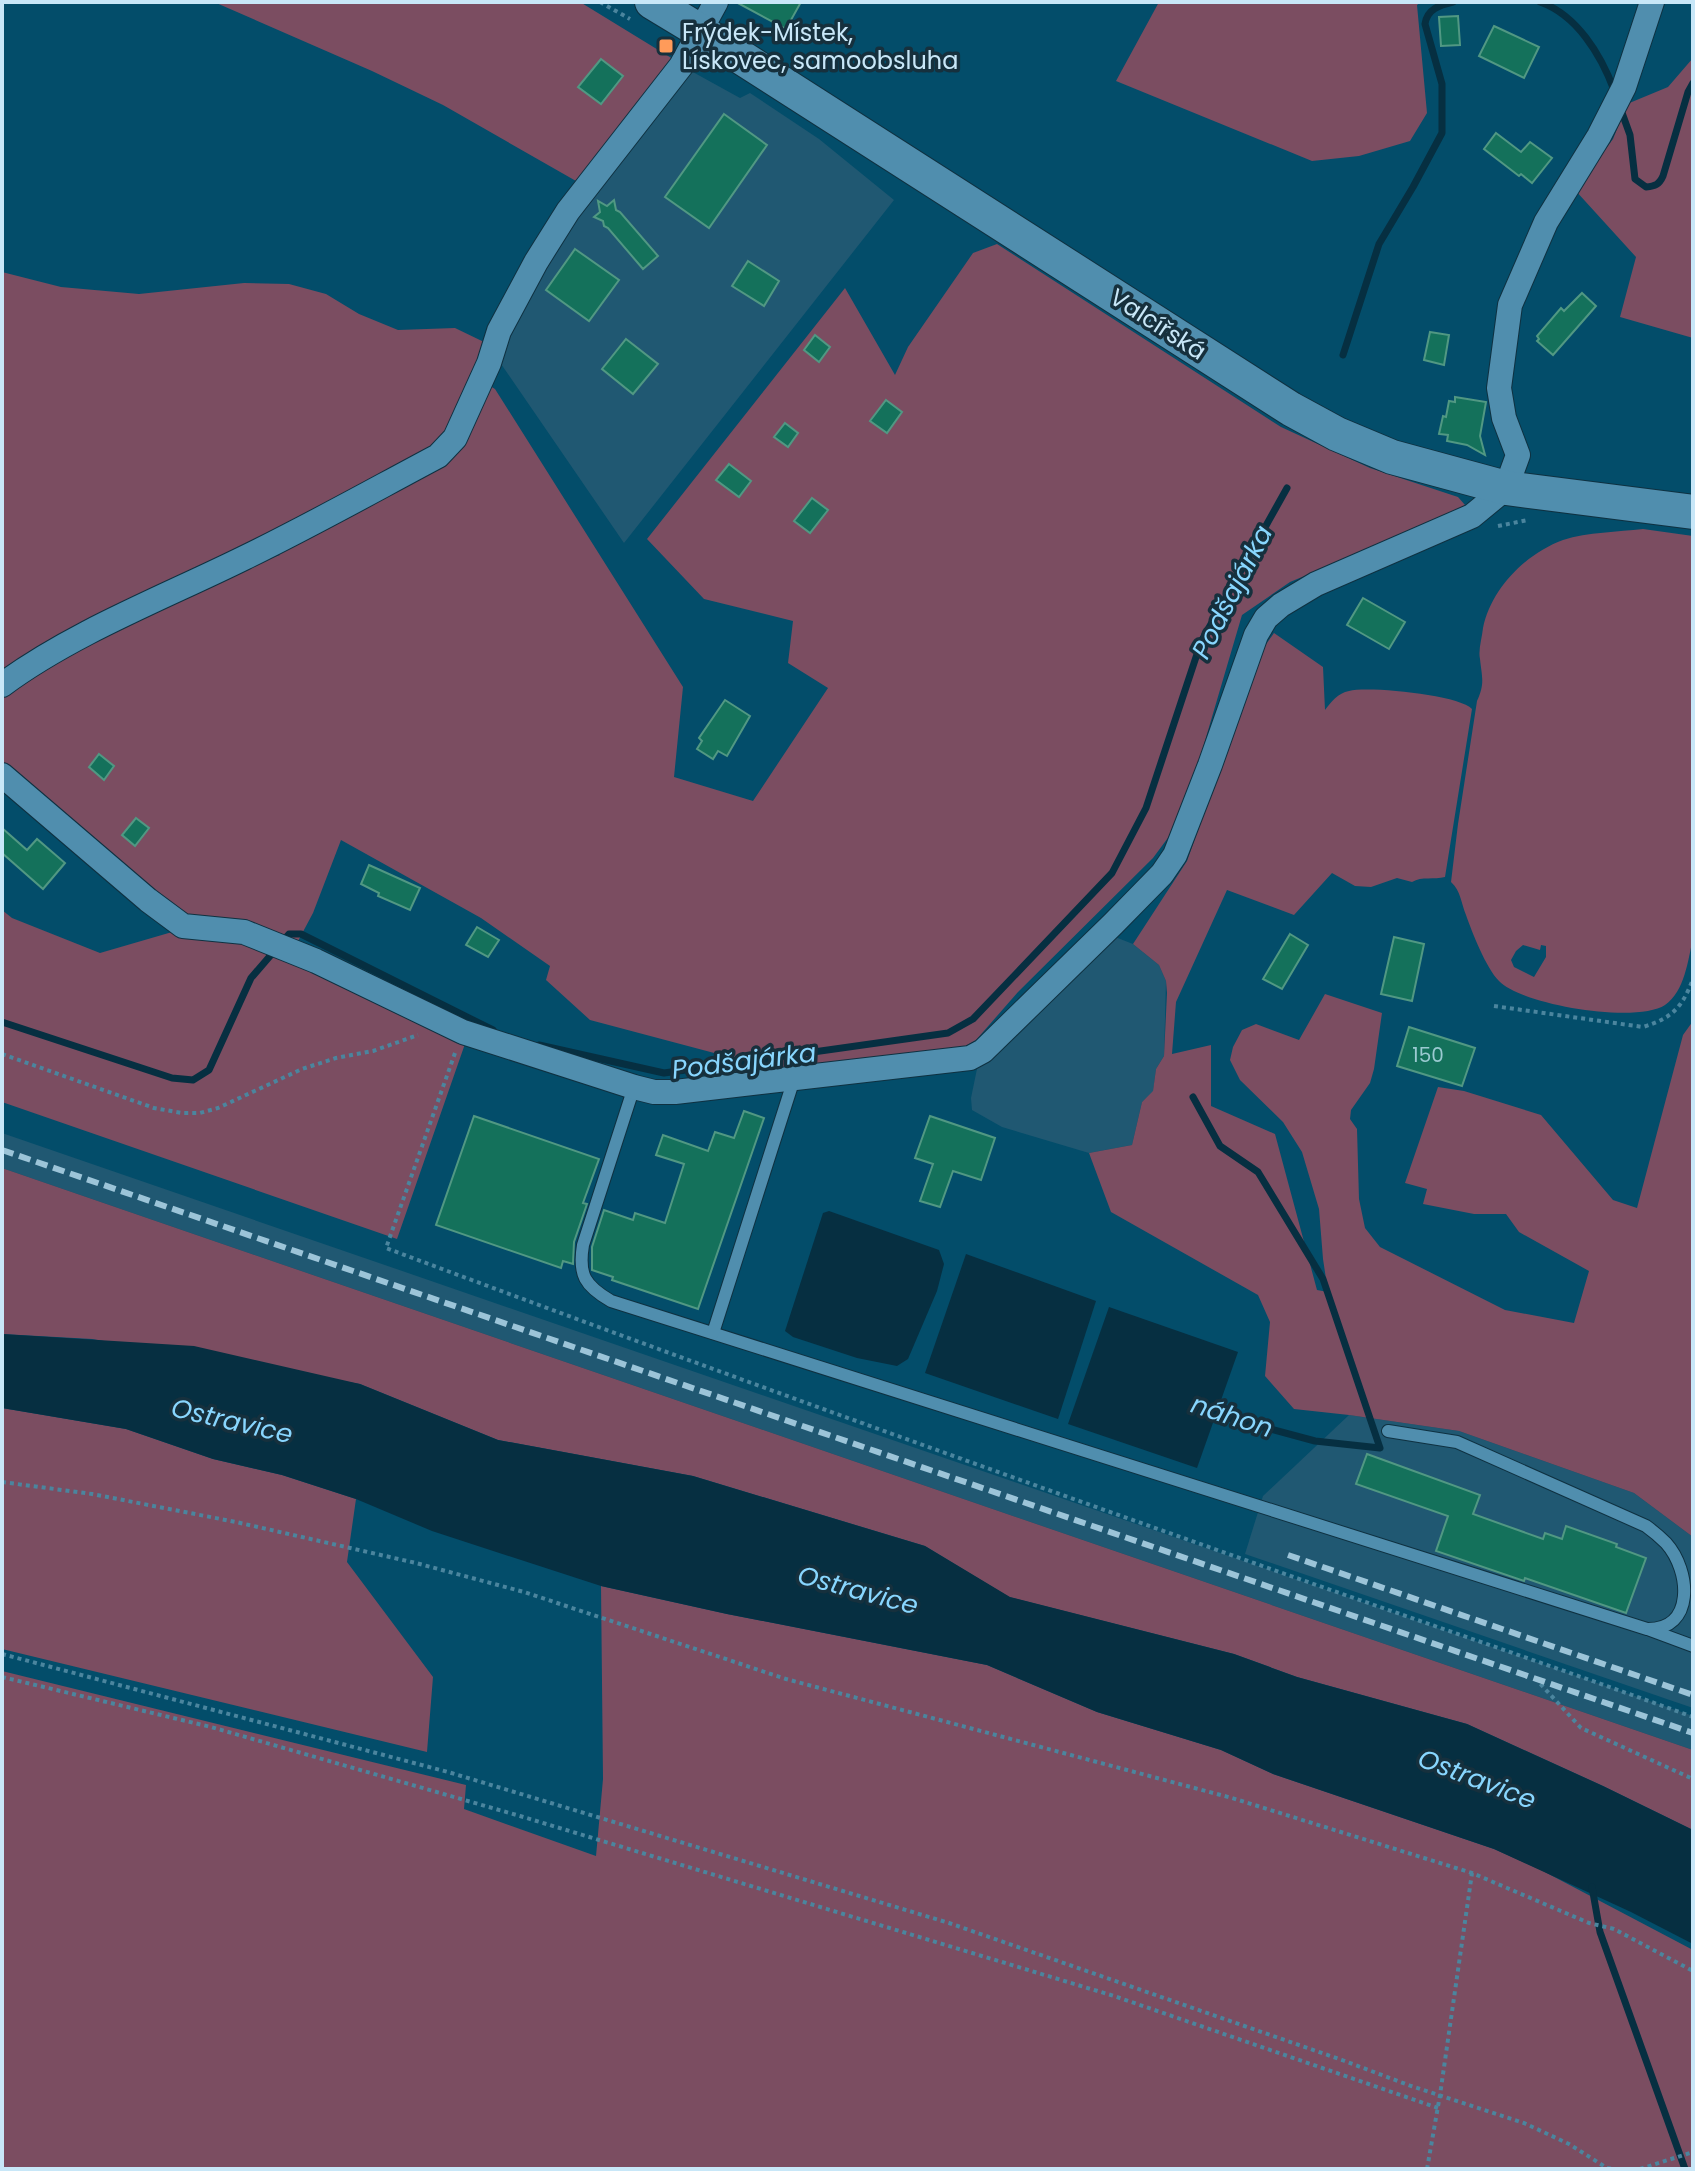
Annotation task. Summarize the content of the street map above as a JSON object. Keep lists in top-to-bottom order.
{
  "streets": {
    "main road": ["Valcířská"]
  },
  "water": ["Podšajárka", "náhon", "Ostravice"],
  "places": {
    "transit": ["Frýdek-Místek, Lískovec, samoobsluha"]
  },
  "house_numbers": ["150"]
}
